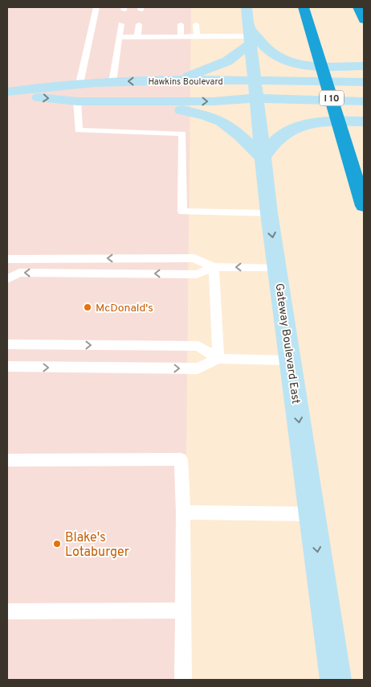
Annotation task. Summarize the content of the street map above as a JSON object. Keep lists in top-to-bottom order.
{
  "streets": {
    "highway": ["I 10"],
    "main road": ["Hawkins Boulevard", "Gateway Boulevard East"]
  },
  "crossings": [
    ["Hawkins Boulevard", "Gateway Boulevard East"]
  ],
  "one_way": ["Gateway Boulevard East"],
  "places": ["McDonald's", "Blake's Lotaburger"]
}
